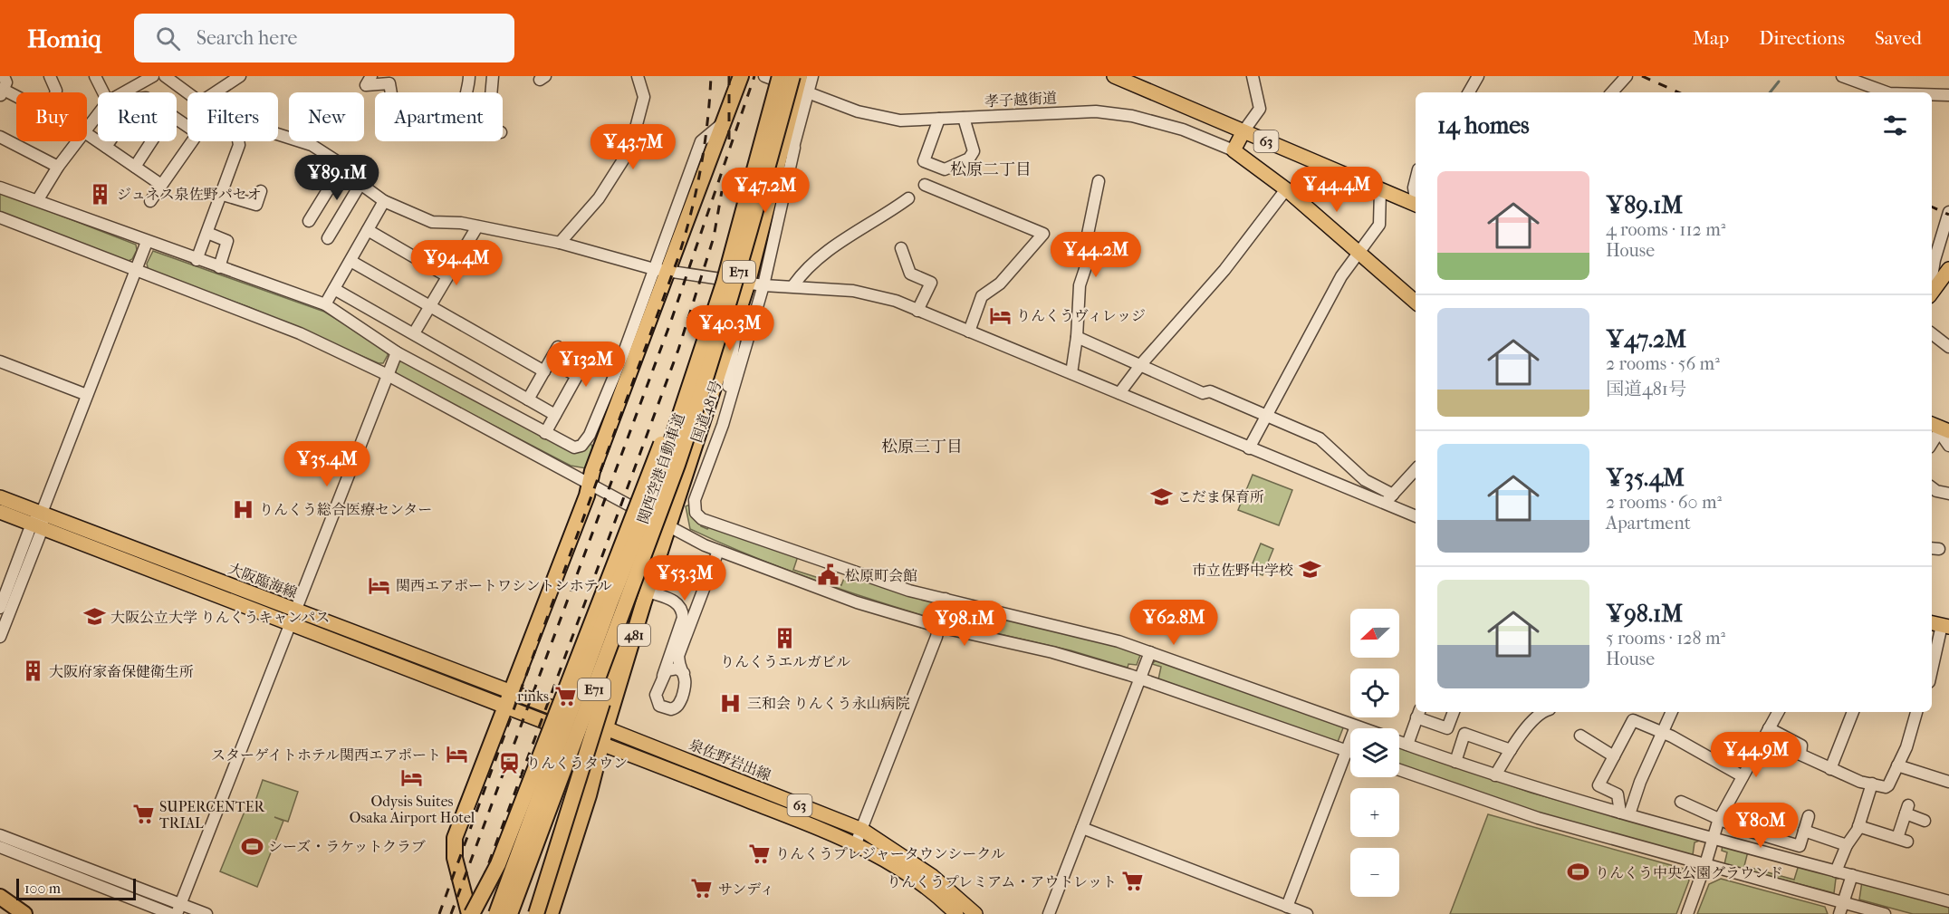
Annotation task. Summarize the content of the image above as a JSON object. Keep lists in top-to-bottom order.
{
  "streets": {
    "highway": [
      "E71",
      "国道481号",
      "関西空港自動車道",
      "481"
    ],
    "main road": ["63", "大阪臨海線", "泉佐野岩出線"],
    "street": ["孝子越街道"]
  },
  "crossings": [
    ["孝子越街道", "国道481号"],
    ["孝子越街道", "関西空港自動車道"],
    ["国道481号", "関西空港自動車道"],
    ["国道481号", "大阪臨海線"],
    ["国道481号", "481"],
    ["国道481号", "泉佐野岩出線"],
    ["大阪臨海線", "481"],
    ["大阪臨海線", "泉佐野岩出線"],
    ["481", "泉佐野岩出線"]
  ],
  "districts": ["松原二丁目", "松原三丁目"],
  "places": {
    "building": ["ジュネス泉佐野パセオ", "りんくうエルガビル", "大阪府家畜保健衛生所"],
    "hotel": [
      "りんくうヴィレッジ",
      "関西エアポートワシントンホテル",
      "スターゲイトホテル関西エアポート",
      "Odysis Suites Osaka Airport Hotel"
    ],
    "school or university": ["こだま保育所", "市立佐野中学校", "大阪公立大学 りんくうキャンパス"],
    "hospital": ["りんくう総合医療センター", "三和会 りんくう永山病院"],
    "public building": ["松原町会館"],
    "supermarket": [
      "rinks",
      "SUPERCENTER TRIAL",
      "りんくうプレジャータウンシークル",
      "りんくうプレミアム・アウトレット",
      "サンディ"
    ],
    "station": ["りんくうタウン"],
    "sports": ["シーズ・ラケットクラブ", "りんくう中央公園グラウンド"]
  },
  "scale_bar": "100 m",
  "north": "left",
  "page": {
    "header": "Homiq",
    "search": "Search here",
    "nav": ["Map", "Directions", "Saved"],
    "chip": [
      "Buy",
      "Rent",
      "Filters",
      "New",
      "Apartment"
    ],
    "heading": "14 homes",
    "price": [
      "¥43.7M",
      "¥89.1M",
      "¥44.4M",
      "¥47.2M",
      "¥44.2M",
      "¥94.4M",
      "¥40.3M",
      "¥132M",
      "¥35.4M",
      "¥53.3M",
      "¥62.8M",
      "¥98.1M",
      "¥44.9M",
      "¥80M"
    ],
    "list": [
      {
        "name": "¥89.1M",
        "note": "4 rooms · 112 m² · House"
      },
      {
        "name": "¥47.2M",
        "note": "2 rooms · 56 m² · 国道481号"
      },
      {
        "name": "¥35.4M",
        "note": "2 rooms · 60 m² · Apartment"
      },
      {
        "name": "¥98.1M",
        "note": "5 rooms · 128 m² · House"
      }
    ],
    "map_buttons": ["+", "−"],
    "scale": "100 m"
  }
}
